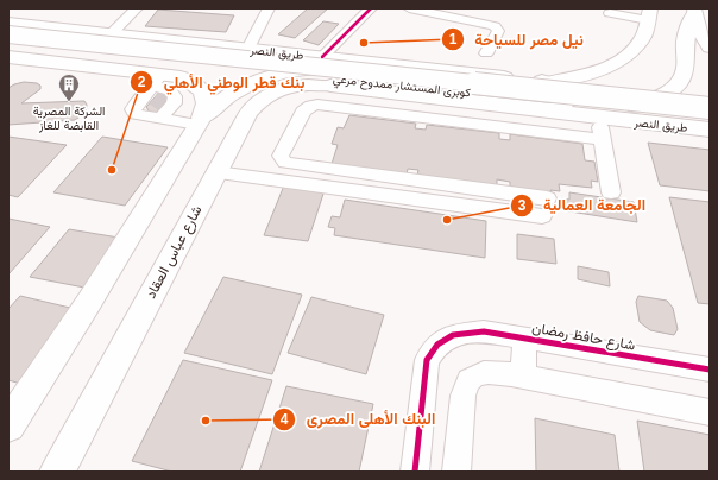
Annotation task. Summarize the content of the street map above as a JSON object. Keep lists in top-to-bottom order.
{
  "streets": {
    "highway": ["طريق النصر", "كوبرى المستشار ممدوح مرعي"],
    "main road": ["شارع عباس العقاد"],
    "street": ["شارع حافظ رمضان"]
  },
  "crossings": [
    ["طريق النصر", "شارع عباس العقاد"]
  ],
  "places": {
    "other": [
      "نيل مصر للسياحة",
      "بنك قطر الوطني الأهلي",
      "الجامعة العمالية",
      "البنك الأهلى المصرى"
    ],
    "building": ["الشركة المصرية القابضة للغاز"]
  }
}
